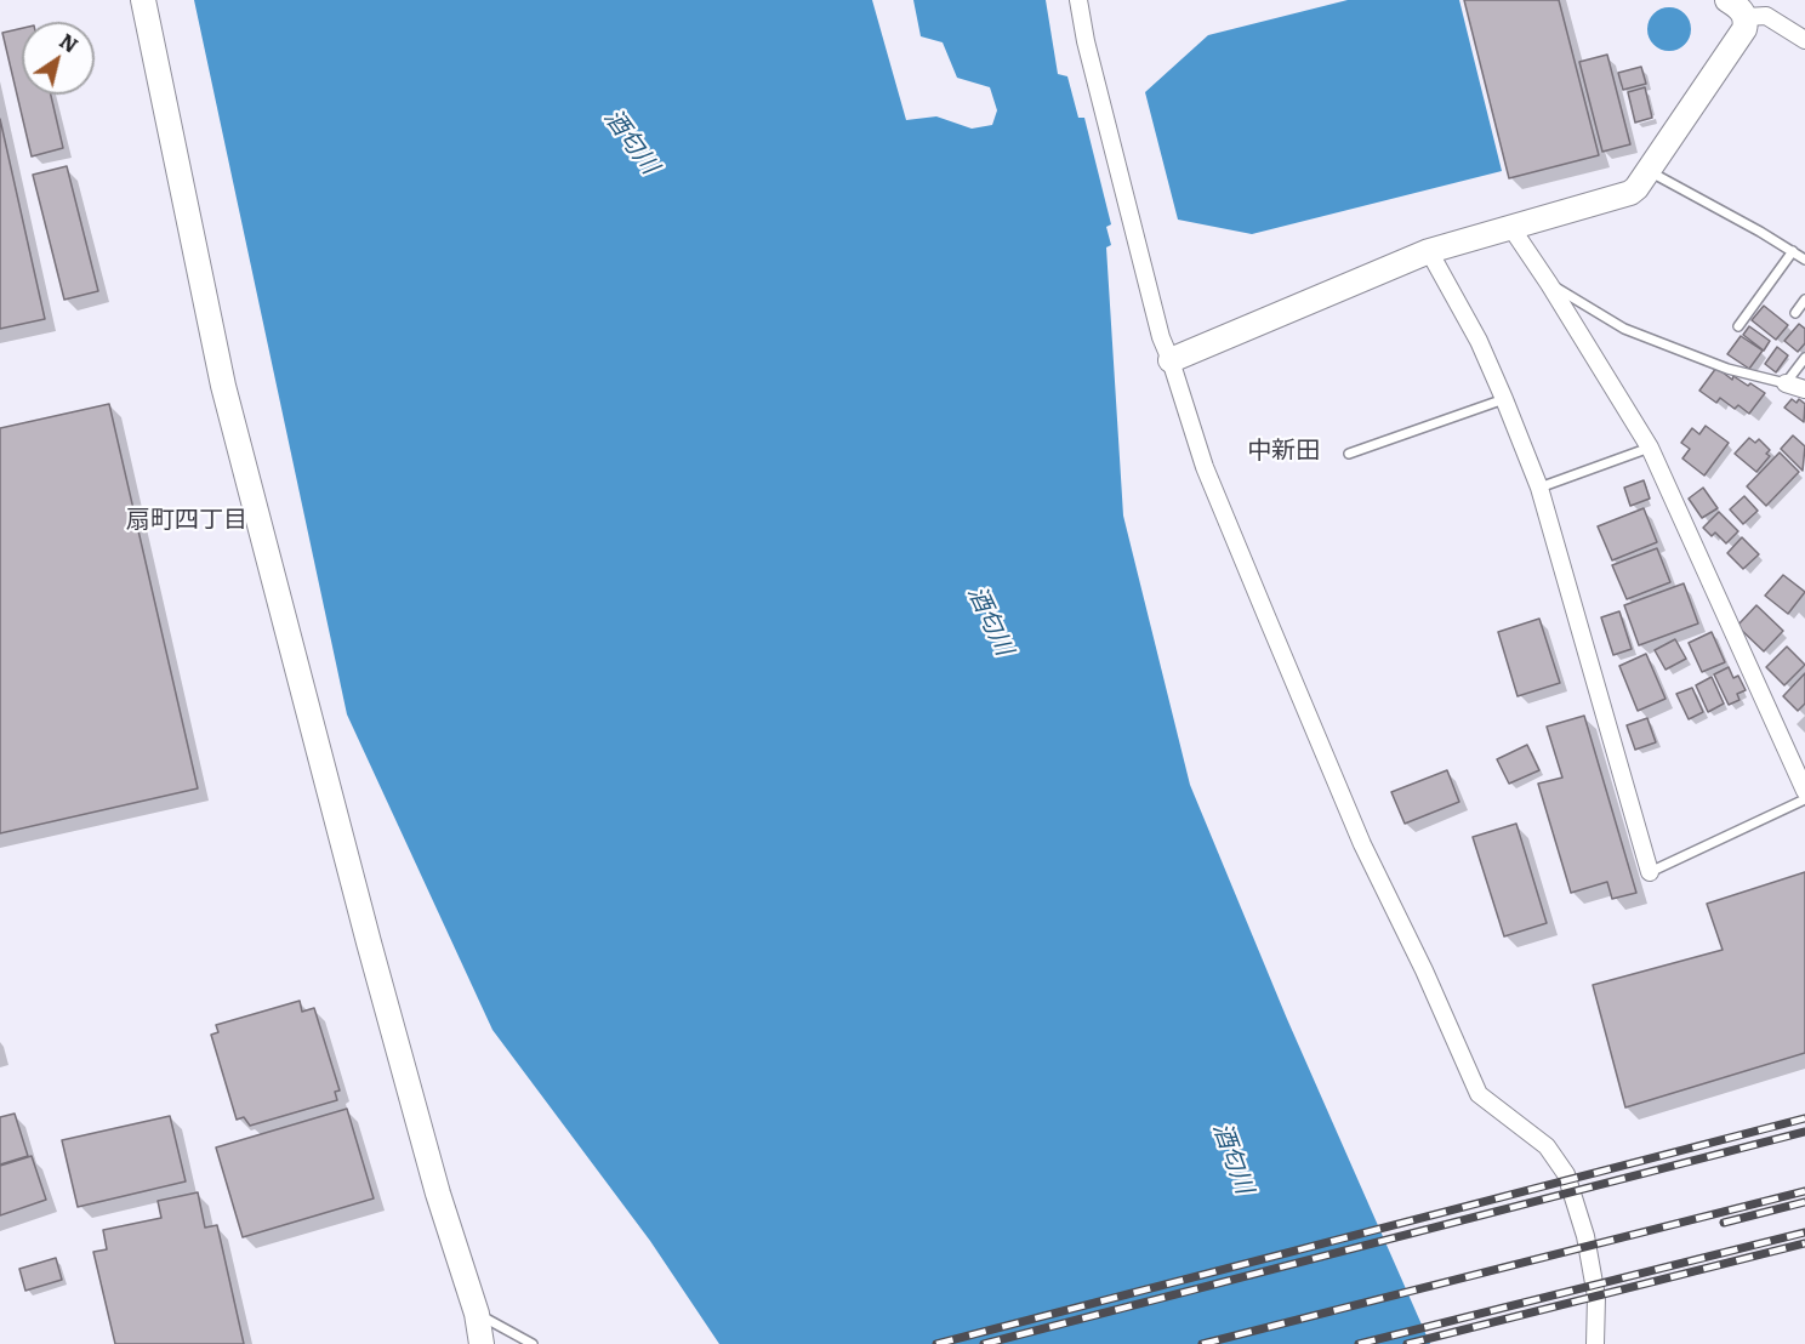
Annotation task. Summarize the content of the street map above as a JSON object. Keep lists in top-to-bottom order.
{
  "districts": ["中新田", "扇町四丁目"],
  "water": ["酒匂川"],
  "north": "top right"
}
